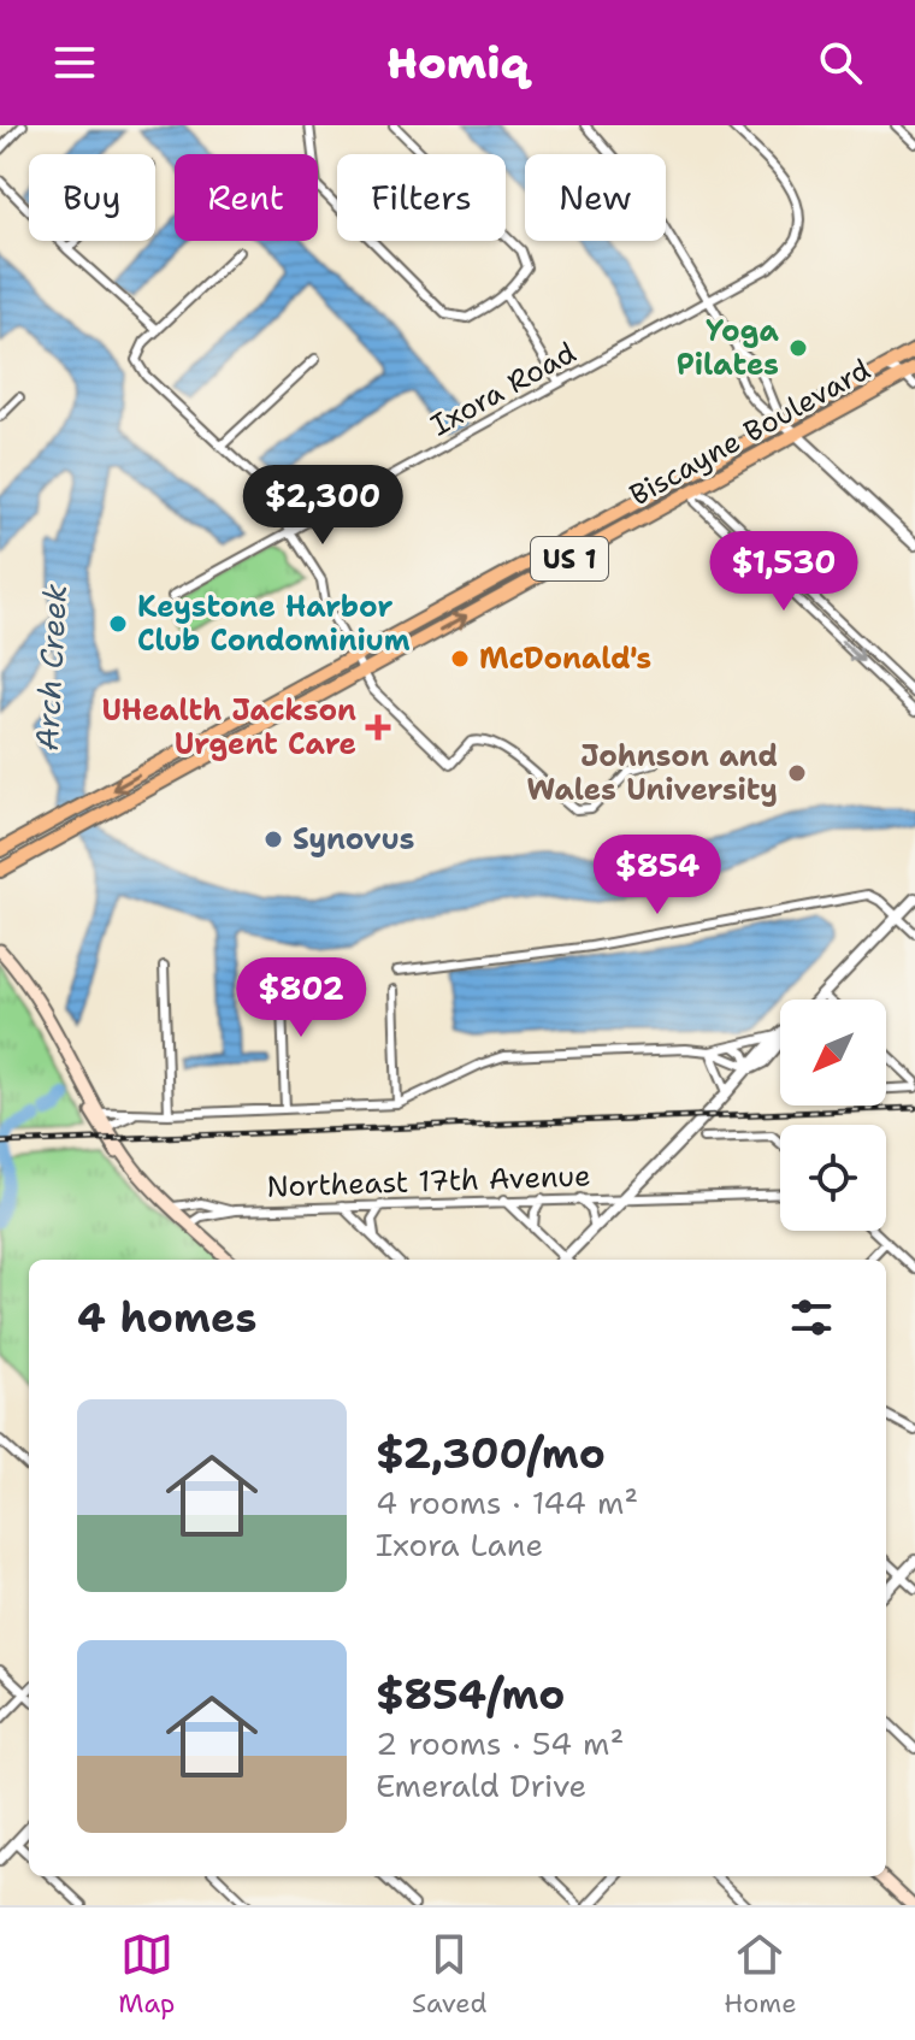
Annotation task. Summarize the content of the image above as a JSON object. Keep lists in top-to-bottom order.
{
  "streets": {
    "main road": ["Biscayne Boulevard", "US 1"],
    "street": ["Ixora Road", "Northeast 17th Avenue"]
  },
  "water": ["Arch Creek"],
  "places": {
    "other": [
      "Yoga Pilates",
      "Keystone Harbor Club Condominium",
      "McDonald's",
      "Johnson and Wales University",
      "Synovus"
    ],
    "health": ["UHealth Jackson Urgent Care"]
  },
  "north": "bottom left",
  "page": {
    "header": "Homiq",
    "chip": [
      "Buy",
      "Rent",
      "Filters",
      "New"
    ],
    "price": [
      "$2,300",
      "$1,530",
      "$854",
      "$802"
    ],
    "heading": "4 homes",
    "list": [
      {
        "name": "$2,300/mo",
        "note": "4 rooms · 144 m² · Ixora Lane"
      },
      {
        "name": "$854/mo",
        "note": "2 rooms · 54 m² · Emerald Drive"
      }
    ],
    "tabs": ["Map", "Saved", "Home"]
  }
}
